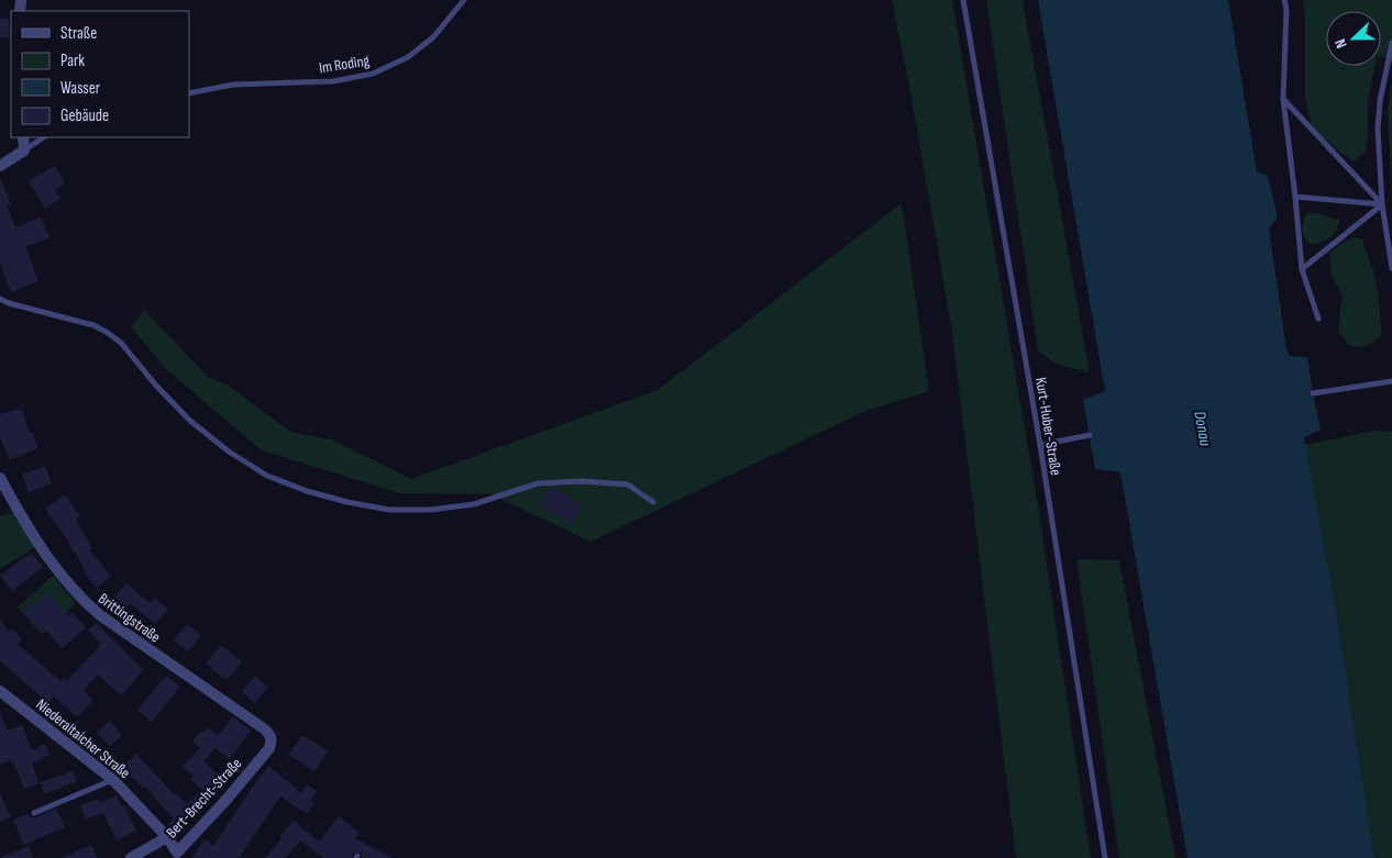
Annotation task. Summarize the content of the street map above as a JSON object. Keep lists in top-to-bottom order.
{
  "streets": {
    "street": ["Brittingstraße", "Niederaltaicher Straße", "Bert-Brecht-Straße"],
    "lane": ["Im Roding", "Kurt-Huber-Straße"]
  },
  "crossings": [
    ["Brittingstraße", "Bert-Brecht-Straße"],
    ["Niederaltaicher Straße", "Bert-Brecht-Straße"]
  ],
  "water": ["Donau"],
  "legend": [
    "Straße",
    "Park",
    "Wasser",
    "Gebäude"
  ],
  "north": "left"
}
